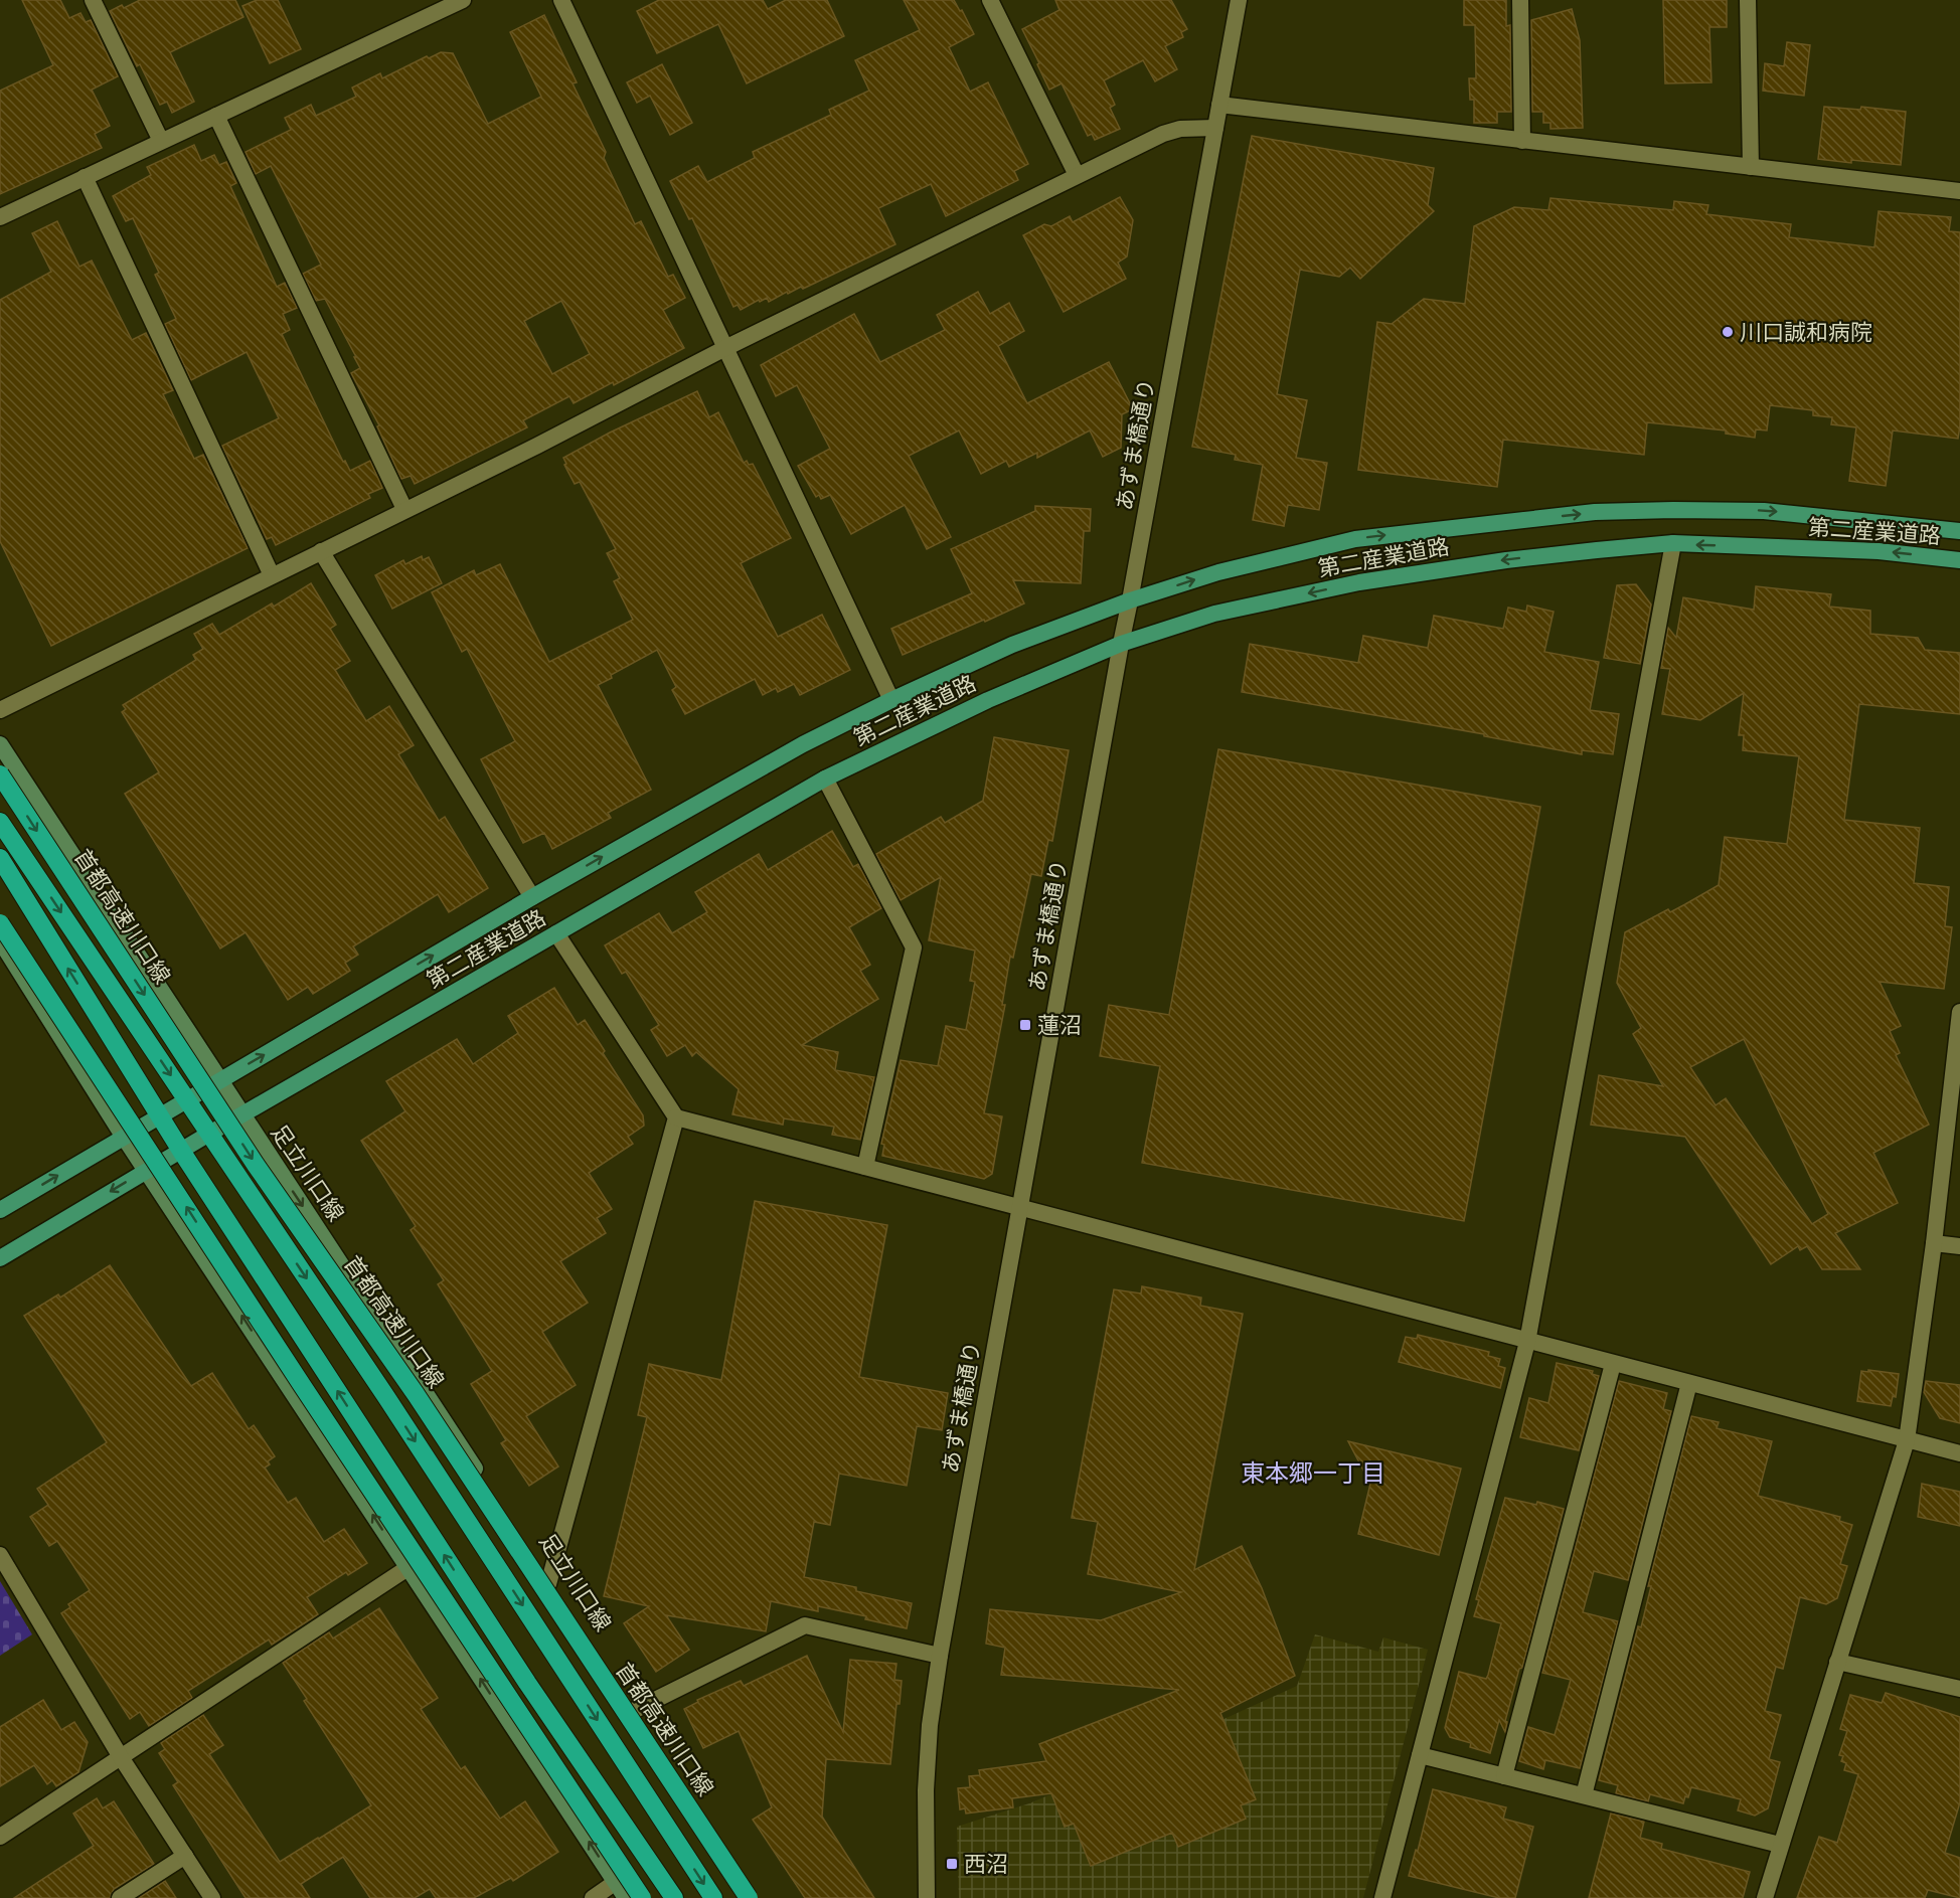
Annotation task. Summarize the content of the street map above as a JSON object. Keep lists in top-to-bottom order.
{
  "streets": {
    "highway": ["首都高速川口線"],
    "main road": ["第二産業道路", "足立川口線"],
    "street": ["あずま橋通り"]
  },
  "crossings": [
    ["あずま橋通り", "第二産業道路"],
    ["第二産業道路", "足立川口線"]
  ],
  "districts": ["東本郷一丁目"],
  "places": {
    "other": ["川口誠和病院"],
    "transit": ["蓮沼", "西沼"]
  }
}
